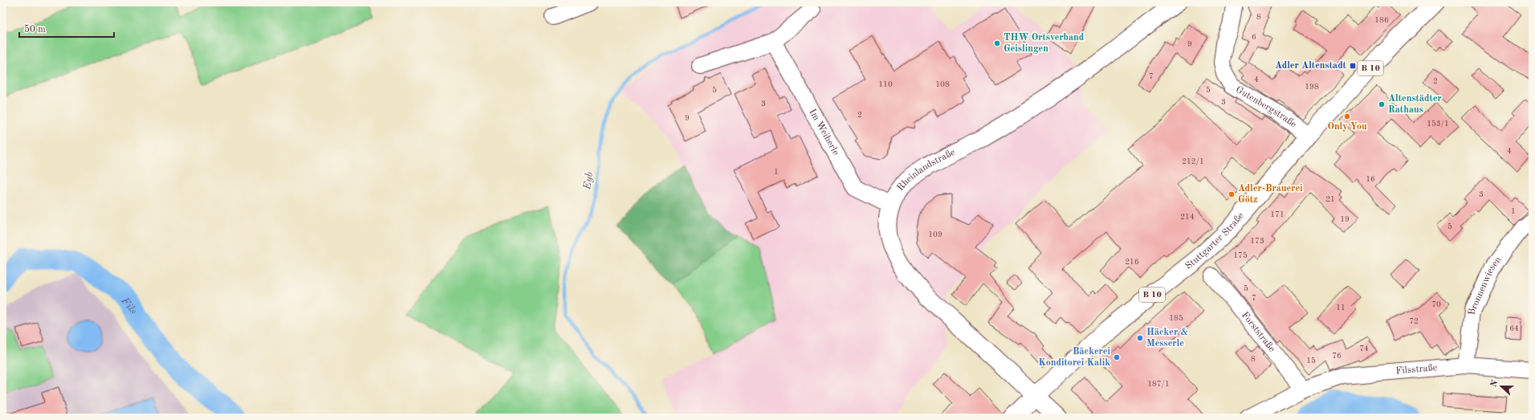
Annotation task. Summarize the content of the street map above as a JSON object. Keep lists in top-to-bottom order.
{
  "streets": {
    "main road": ["B 10", "Rheinlandstraße", "Stuttgarter Straße"],
    "street": [
      "Gutenbergstraße",
      "Im Weiherle",
      "Bronnenwiesen",
      "Forststraße",
      "Filsstraße"
    ]
  },
  "crossings": [
    ["Gutenbergstraße", "Stuttgarter Straße"],
    ["Im Weiherle", "Rheinlandstraße"],
    ["Rheinlandstraße", "Stuttgarter Straße"],
    ["Bronnenwiesen", "Filsstraße"],
    ["Forststraße", "Filsstraße"]
  ],
  "water": ["Eyb", "Fils"],
  "places": {
    "other": [
      "THW Ortsverband Geislingen",
      "Altenstädter Rathaus",
      "Only You",
      "Adler-Brauerei Götz",
      "Häcker & Messerle",
      "Bäckerei Konditorei Kalik"
    ],
    "transit": ["Adler Altenstadt"]
  },
  "house_numbers": [
    "8",
    "186",
    "6",
    "9",
    "7",
    "4",
    "2",
    "110",
    "108",
    "198",
    "5",
    "5",
    "3",
    "3",
    "2",
    "9",
    "153/1",
    "4",
    "212/1",
    "1",
    "16",
    "3",
    "21",
    "1",
    "171",
    "214",
    "19",
    "5",
    "109",
    "173",
    "175",
    "216",
    "5",
    "7",
    "70",
    "11",
    "185",
    "72",
    "64",
    "74",
    "76",
    "8",
    "15",
    "187/1"
  ],
  "scale_bar": "50 m",
  "north": "left"
}
